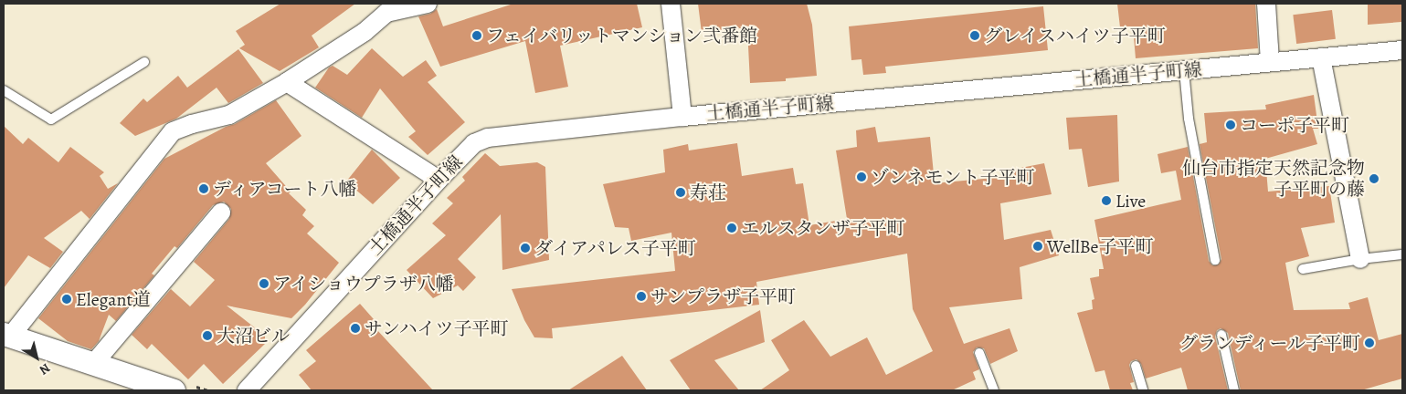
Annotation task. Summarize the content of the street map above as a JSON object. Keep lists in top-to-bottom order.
{
  "streets": {
    "street": ["土橋通半子町線"]
  },
  "places": [
    "フェイバリットマンション弐番館",
    "グレイスハイツ子平町",
    "コーポ子平町",
    "ゾンネモント子平町",
    "仙台市指定天然記念物 子平町の藤",
    "ディアコート八幡",
    "寿荘",
    "Live",
    "エルスタンザ子平町",
    "WellBe子平町",
    "ダイアパレス子平町",
    "アイショウプラザ八幡",
    "サンプラザ子平町",
    "Elegant道",
    "サンハイツ子平町",
    "大沼ビル",
    "グランディール子平町"
  ],
  "north": "bottom right"
}
